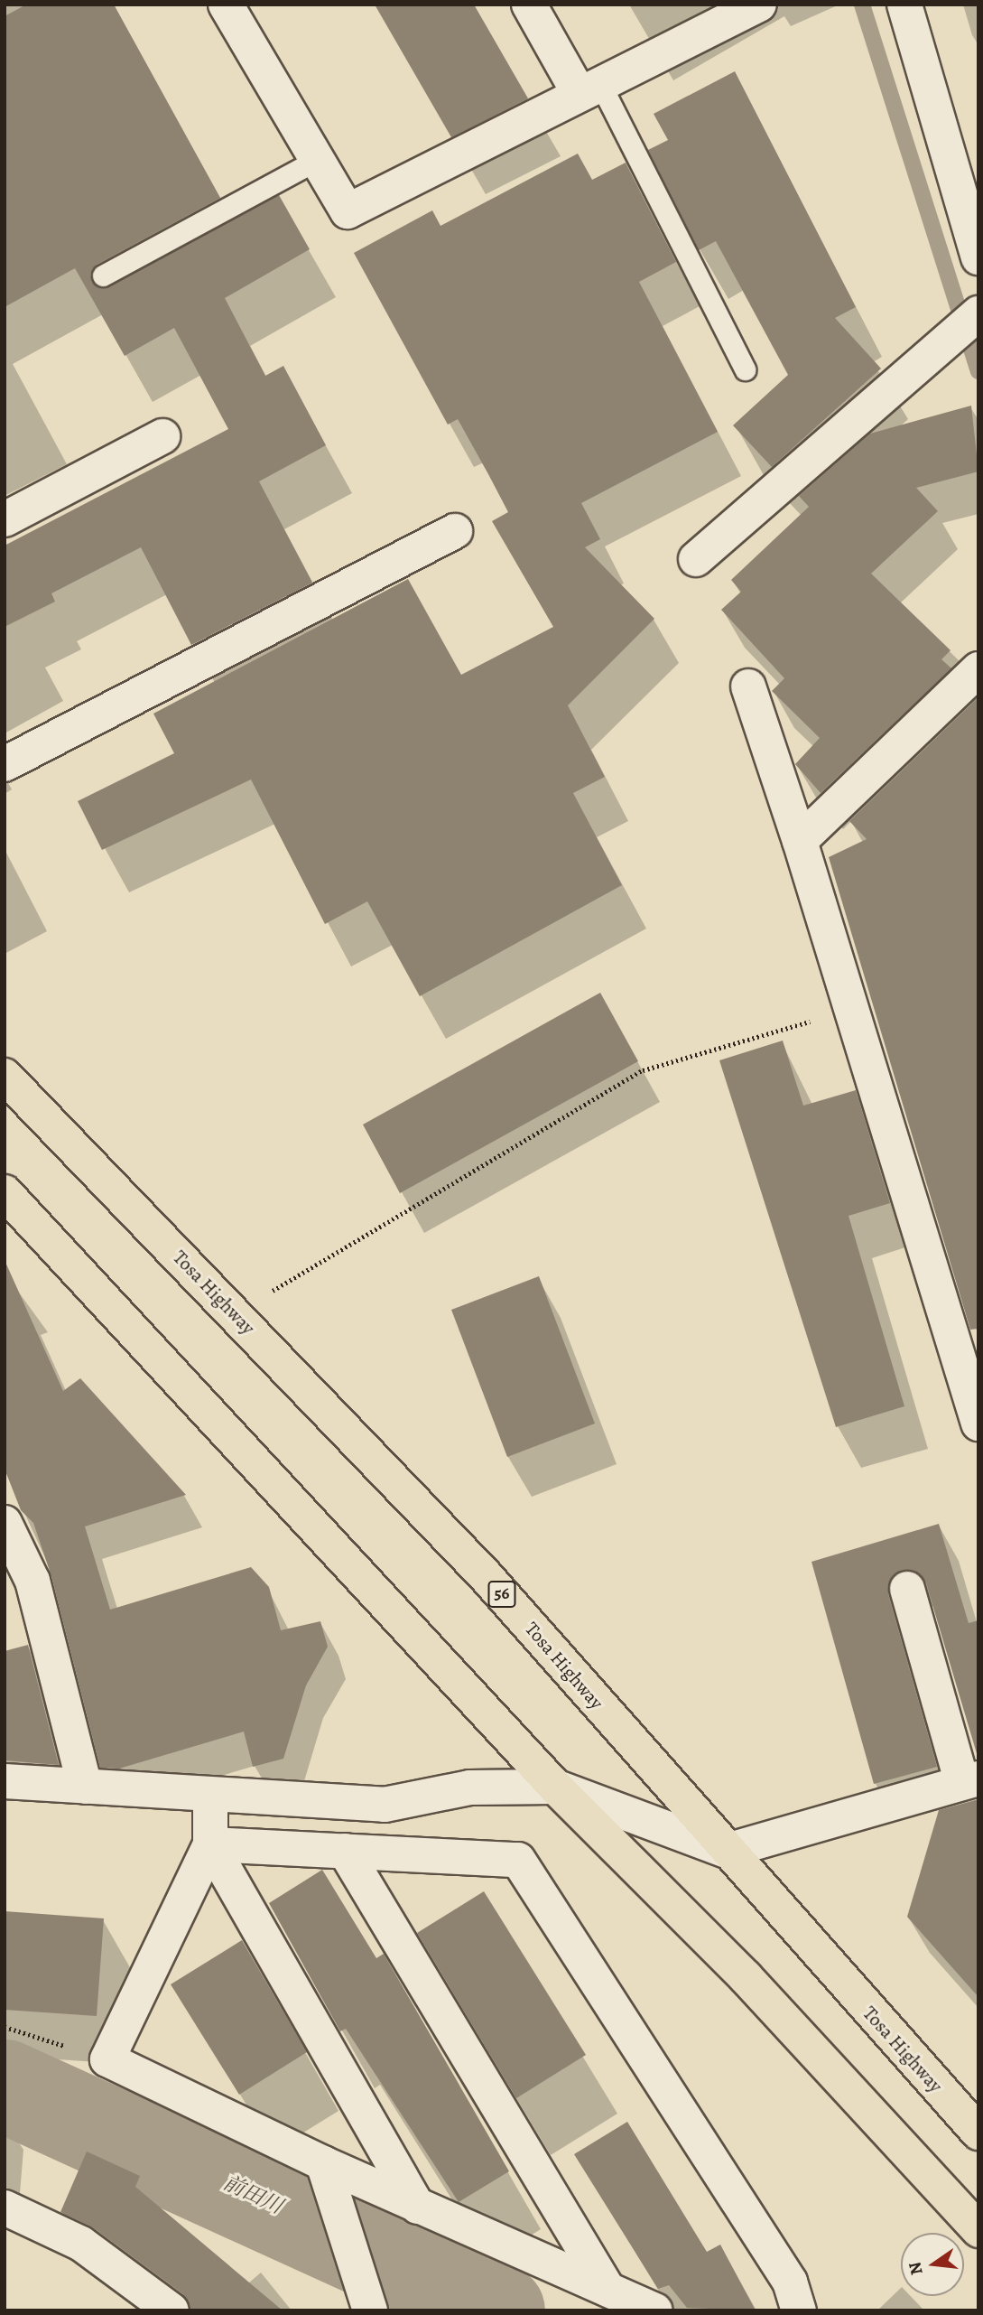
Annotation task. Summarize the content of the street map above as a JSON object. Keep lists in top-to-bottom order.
{
  "streets": {
    "highway": ["Tosa Highway", "56"]
  },
  "water": ["前田川"],
  "north": "left"
}
